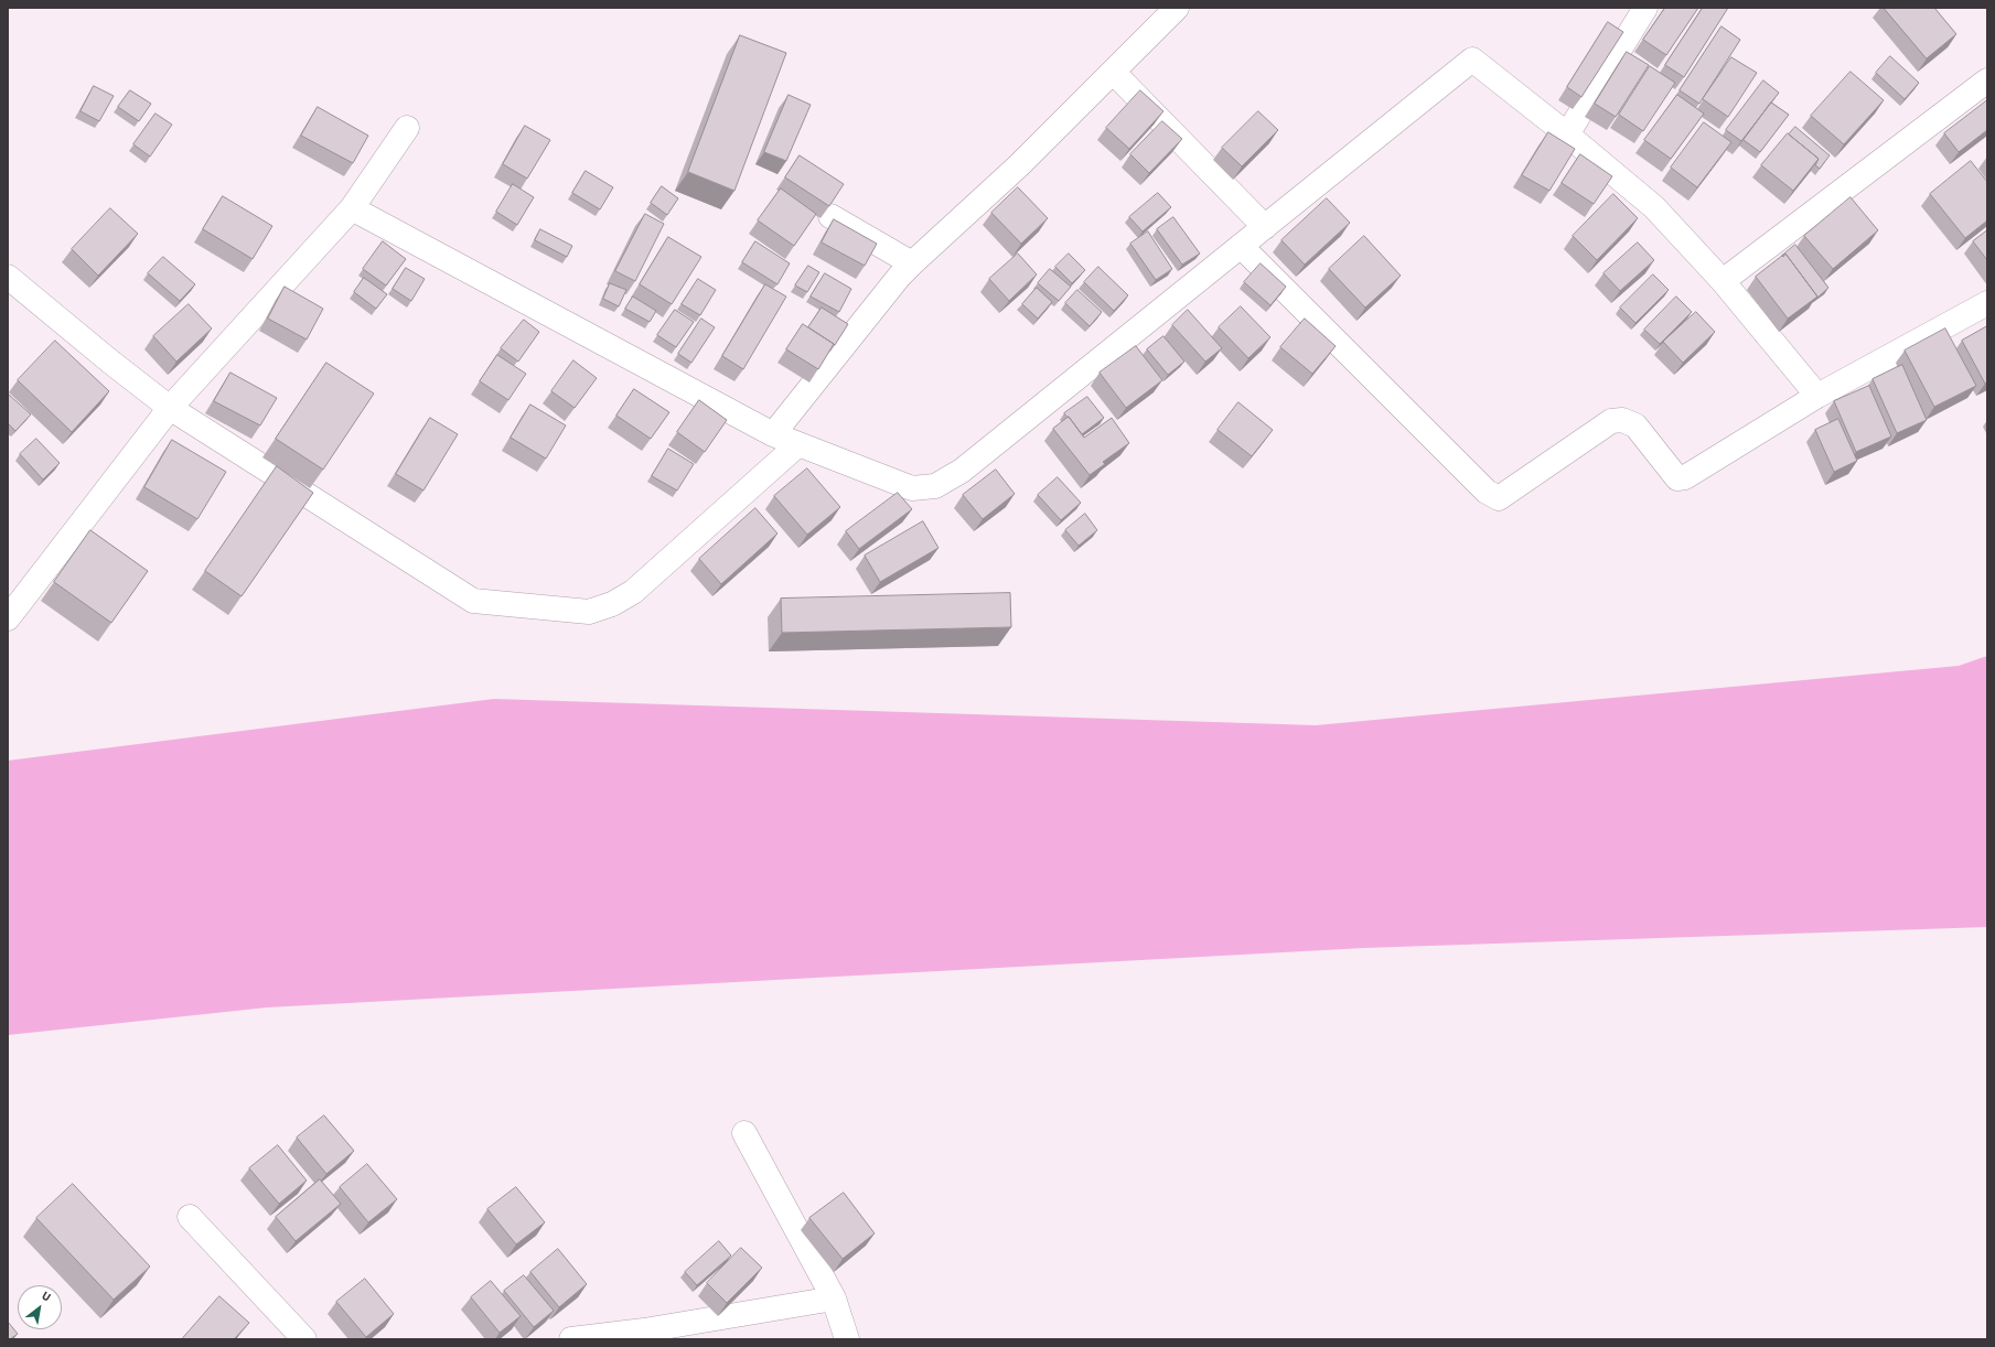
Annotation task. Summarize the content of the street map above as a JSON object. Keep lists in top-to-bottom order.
{
  "north": "top right"
}
